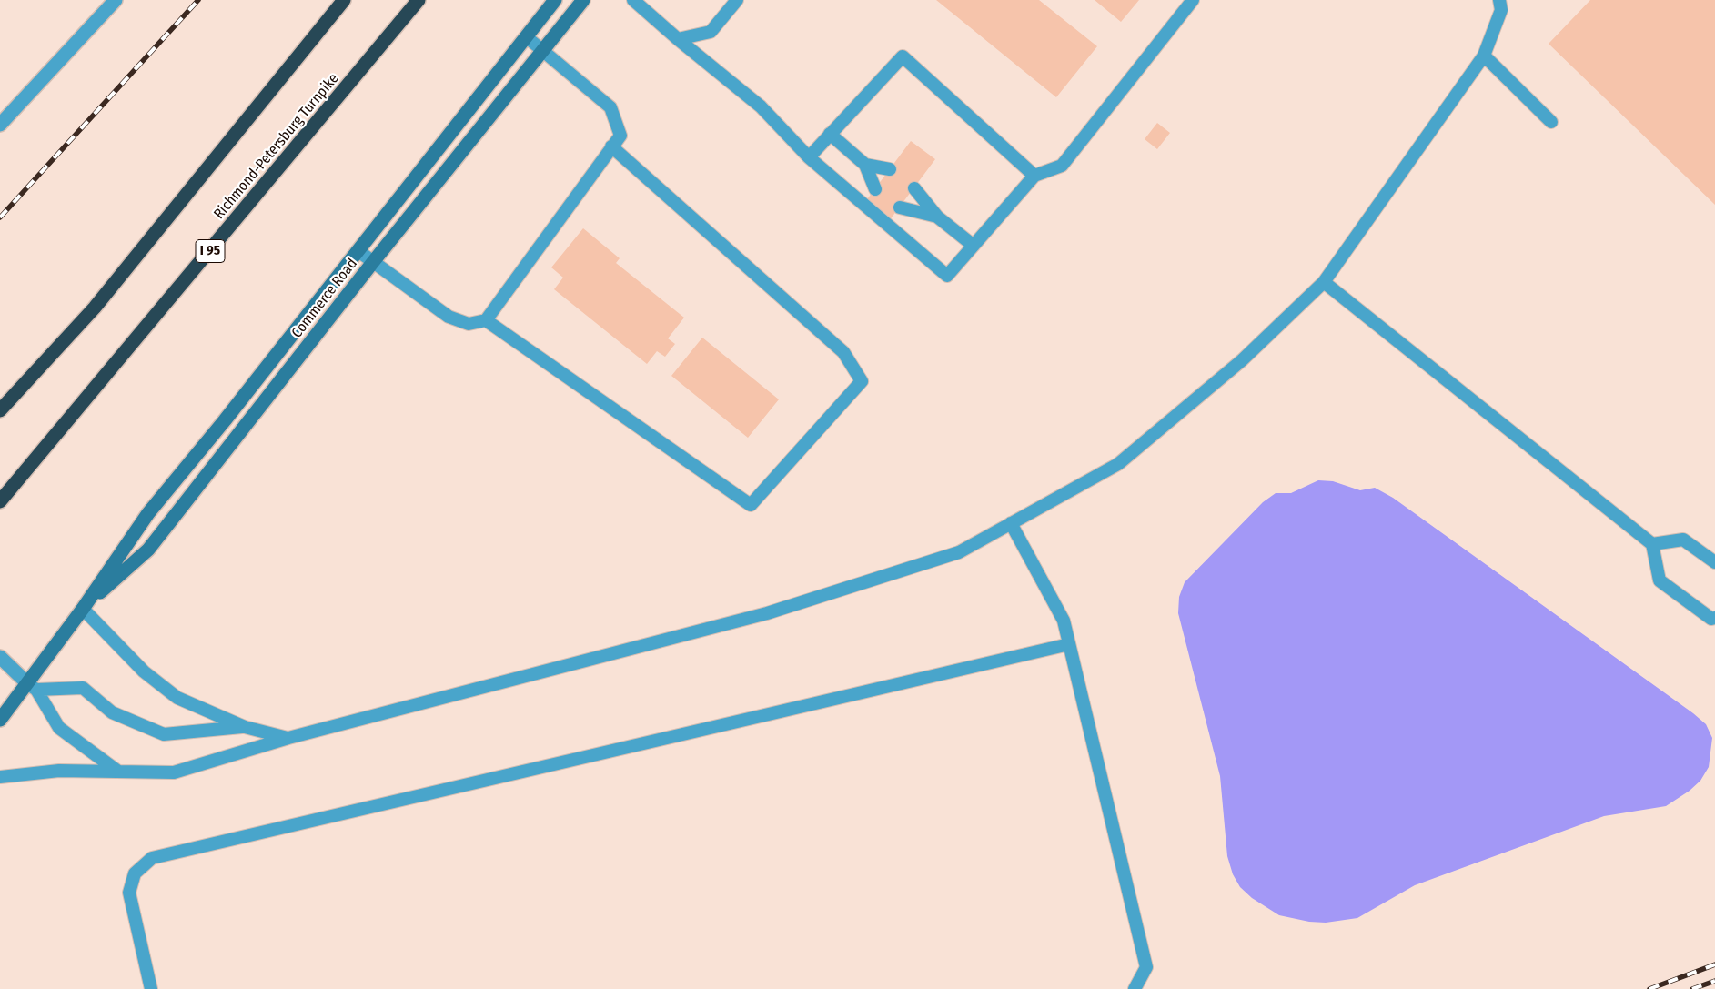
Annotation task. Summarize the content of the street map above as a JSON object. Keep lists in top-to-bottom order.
{
  "streets": {
    "highway": ["Richmond-Petersburg Turnpike", "I 95"],
    "main road": ["Commerce Road"]
  }
}
